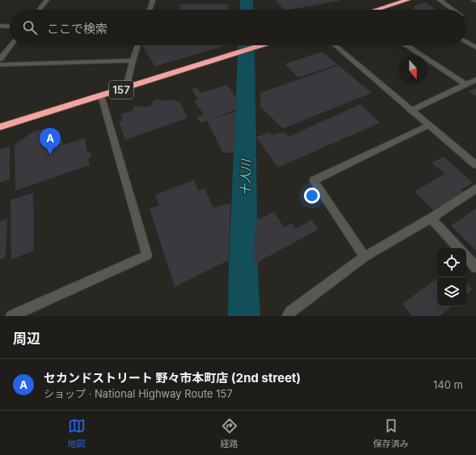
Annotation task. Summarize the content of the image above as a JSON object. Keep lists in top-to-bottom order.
{
  "streets": {
    "highway": ["157"]
  },
  "water": ["十人川"],
  "north": "bottom",
  "page": {
    "search": "ここで検索",
    "pins": "A",
    "heading": "周辺",
    "list": [
      {
        "mark": "A",
        "name": "セカンドストリート 野々市本町店 (2nd street)",
        "note": "ショップ · National Highway Route 157",
        "value": "140 m"
      }
    ],
    "nav": ["地図", "経路", "保存済み"]
  }
}
